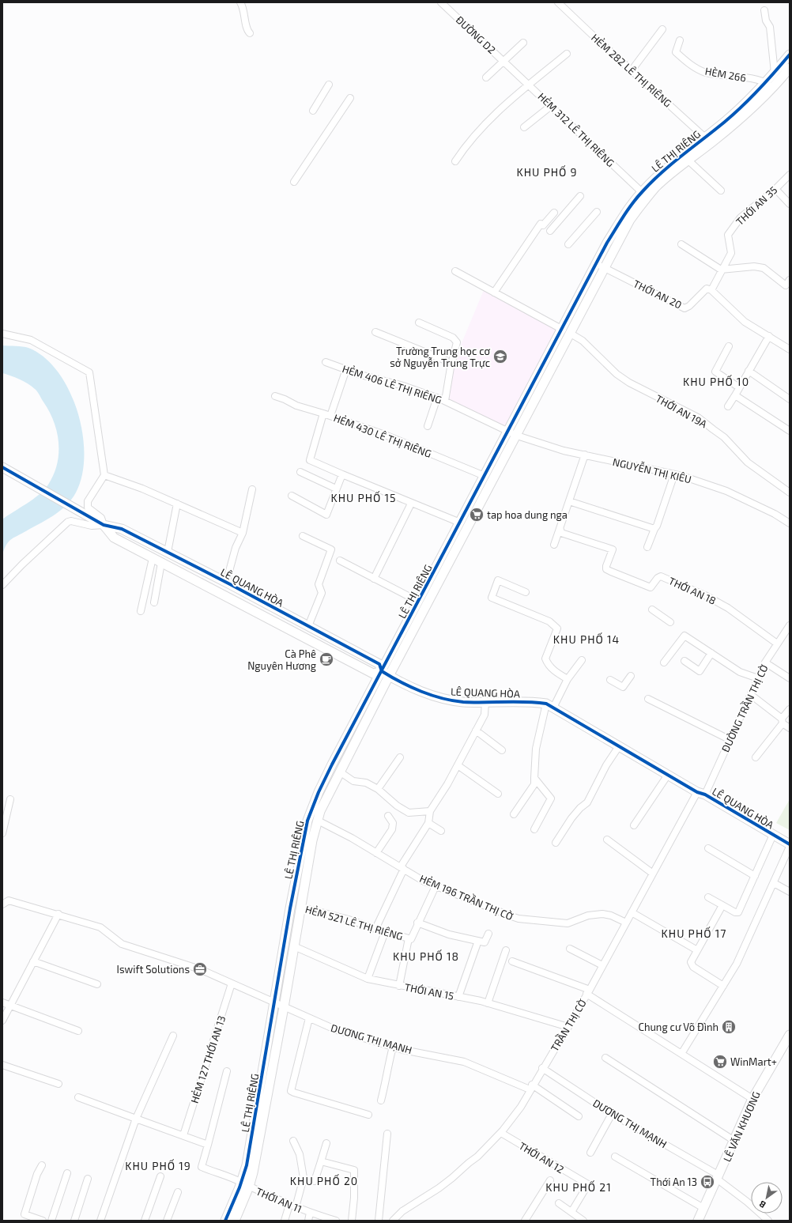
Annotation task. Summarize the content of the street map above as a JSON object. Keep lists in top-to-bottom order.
{
  "streets": {
    "street": [
      "ĐƯỜNG D2",
      "HẺM 282 LÊ THỊ RIÊNG",
      "HÈM 266",
      "HẺM 312 LÊ THỊ RIÊNG",
      "LÊ THỊ RIÊNG",
      "THỚI AN 35",
      "THỚI AN 20",
      "HẺM 406 LÊ THỊ RIÊNG",
      "THỚI AN 19A",
      "HẺM 430 LÊ THỊ RIÊNG",
      "NGUYỄN THỊ KIÊU",
      "LÊ QUANG HÒA",
      "THỚI AN 18",
      "ĐƯỜNG TRẦN THỊ CỜ",
      "HẺM 196 TRẦN THỊ CỜ",
      "HẺM 521 LÊ THỊ RIÊNG",
      "THỚI AN 15",
      "TRẦN THỊ CỜ",
      "DƯƠNG THỊ MẠNH",
      "HẺM 127 THỚI AN 13",
      "LÊ VĂN KHƯƠNG",
      "THỚI AN 12",
      "THỚI AN 11"
    ]
  },
  "crossings": [
    ["ĐƯỜNG D2", "HẺM 312 LÊ THỊ RIÊNG"],
    ["HẺM 282 LÊ THỊ RIÊNG", "LÊ THỊ RIÊNG"],
    ["HÈM 266", "LÊ THỊ RIÊNG"],
    ["HẺM 312 LÊ THỊ RIÊNG", "LÊ THỊ RIÊNG"],
    ["LÊ THỊ RIÊNG", "THỚI AN 20"],
    ["LÊ THỊ RIÊNG", "HẺM 406 LÊ THỊ RIÊNG"],
    ["LÊ THỊ RIÊNG", "THỚI AN 19A"],
    ["LÊ THỊ RIÊNG", "HẺM 430 LÊ THỊ RIÊNG"],
    ["LÊ THỊ RIÊNG", "NGUYỄN THỊ KIÊU"],
    ["LÊ THỊ RIÊNG", "LÊ QUANG HÒA"],
    ["LÊ THỊ RIÊNG", "HẺM 196 TRẦN THỊ CỜ"],
    ["LÊ THỊ RIÊNG", "HẺM 521 LÊ THỊ RIÊNG"],
    ["LÊ THỊ RIÊNG", "THỚI AN 15"],
    ["LÊ THỊ RIÊNG", "DƯƠNG THỊ MẠNH"],
    ["LÊ THỊ RIÊNG", "THỚI AN 11"],
    ["THỚI AN 35", "THỚI AN 20"],
    ["HẺM 406 LÊ THỊ RIÊNG", "NGUYỄN THỊ KIÊU"],
    ["LÊ QUANG HÒA", "ĐƯỜNG TRẦN THỊ CỜ"],
    ["LÊ QUANG HÒA", "TRẦN THỊ CỜ"],
    ["THỚI AN 18", "ĐƯỜNG TRẦN THỊ CỜ"],
    ["ĐƯỜNG TRẦN THỊ CỜ", "TRẦN THỊ CỜ"],
    ["HẺM 196 TRẦN THỊ CỜ", "TRẦN THỊ CỜ"],
    ["THỚI AN 15", "TRẦN THỊ CỜ"],
    ["TRẦN THỊ CỜ", "DƯƠNG THỊ MẠNH"],
    ["TRẦN THỊ CỜ", "THỚI AN 12"],
    ["DƯƠNG THỊ MẠNH", "HẺM 127 THỚI AN 13"],
    ["DƯƠNG THỊ MẠNH", "LÊ VĂN KHƯƠNG"]
  ],
  "districts": [
    "KHU PHỐ 9",
    "KHU PHỐ 10",
    "KHU PHỐ 15",
    "KHU PHỐ 14",
    "KHU PHỐ 17",
    "KHU PHỐ 18",
    "KHU PHỐ 19",
    "KHU PHỐ 20",
    "KHU PHỐ 21"
  ],
  "places": {
    "school or university": ["Trường Trung học cơ sở Nguyễn Trung Trực"],
    "supermarket": ["tap hoa dung nga", "WinMart+"],
    "cafe": ["Cà Phê Nguyên Hương"],
    "office": ["Iswift Solutions"],
    "building": ["Chung cư Võ Đình"],
    "bus stop": ["Thới An 13"]
  },
  "north": "bottom left"
}
